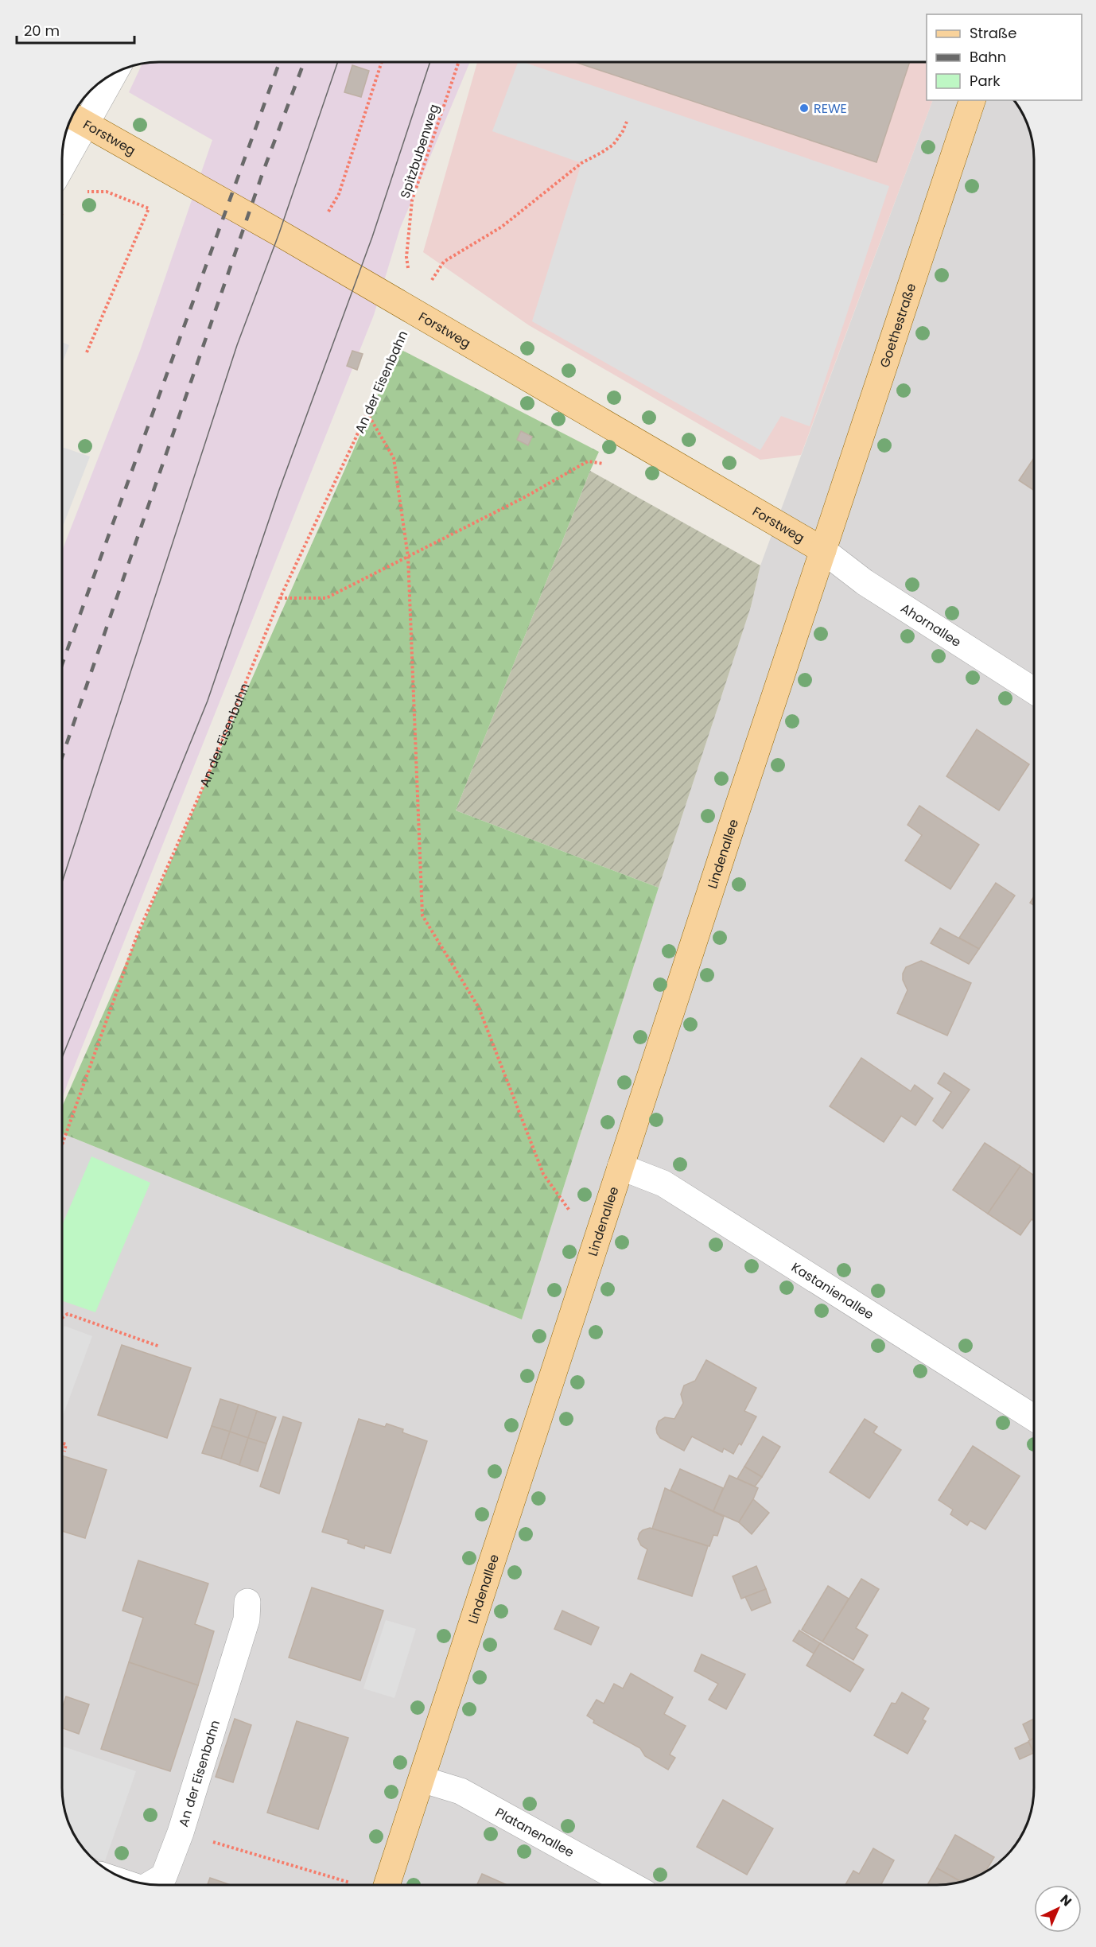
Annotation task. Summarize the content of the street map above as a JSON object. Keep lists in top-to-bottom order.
{
  "streets": {
    "main road": ["Forstweg", "Goethestraße", "Lindenallee"],
    "street": [
      "An der Eisenbahn",
      "Ahornallee",
      "Kastanienallee",
      "Platanenallee"
    ],
    "path": ["Spitzbubenweg"]
  },
  "crossings": [
    ["Forstweg", "Goethestraße"],
    ["Forstweg", "An der Eisenbahn"],
    ["Forstweg", "Ahornallee"],
    ["Forstweg", "Lindenallee"],
    ["Goethestraße", "Ahornallee"],
    ["Goethestraße", "Lindenallee"],
    ["Ahornallee", "Lindenallee"],
    ["Lindenallee", "Kastanienallee"],
    ["Lindenallee", "Platanenallee"]
  ],
  "places": ["REWE"],
  "legend": ["Straße", "Bahn", "Park"],
  "scale_bar": "20 m",
  "north": "top right"
}
